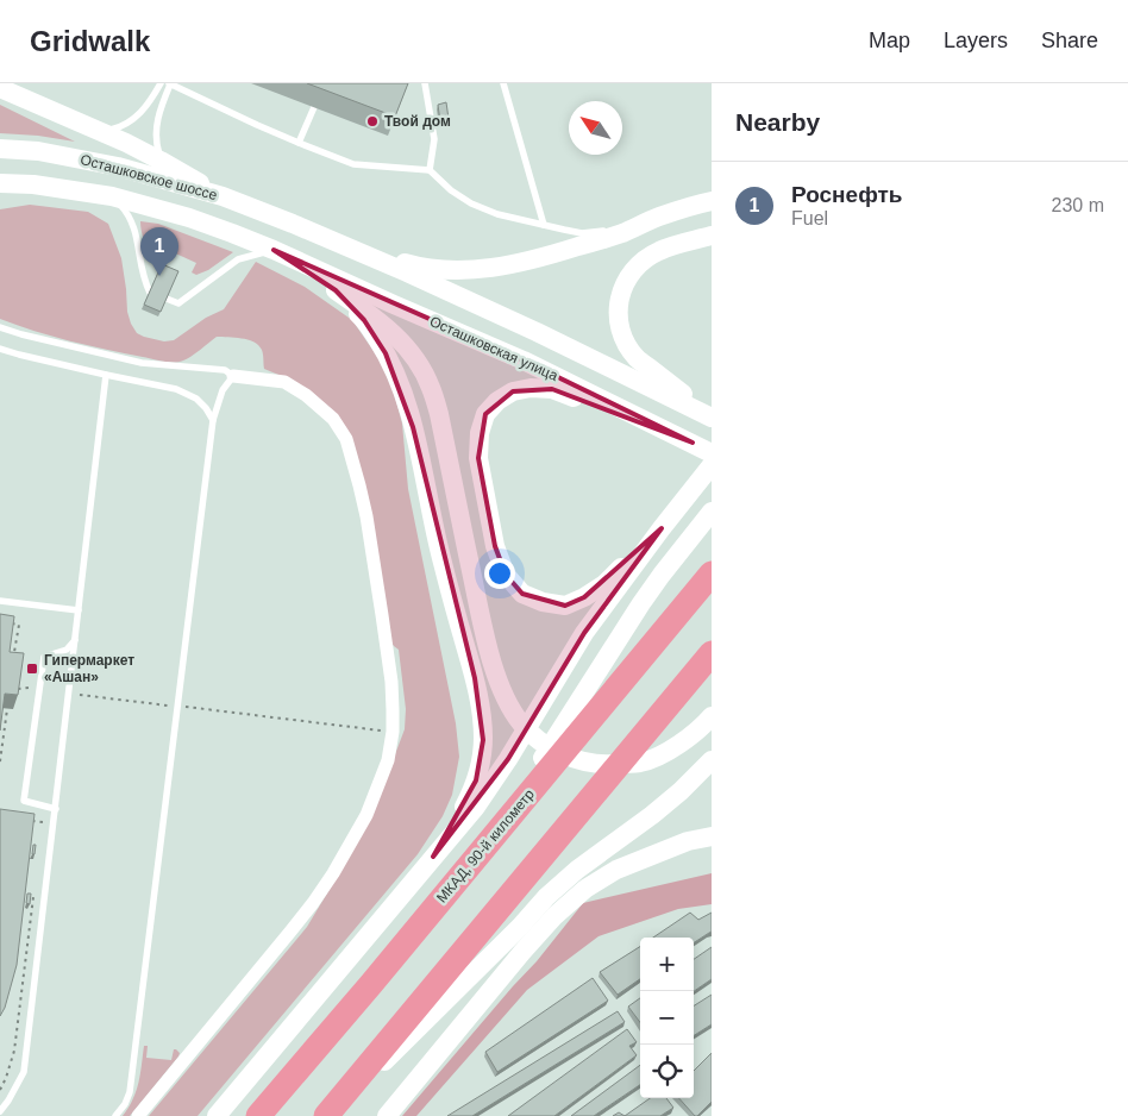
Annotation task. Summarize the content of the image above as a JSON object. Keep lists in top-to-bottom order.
{
  "streets": {
    "highway": ["МКАД, 90-й километр"],
    "main road": ["Осташковское шоссе", "Осташковская улица"]
  },
  "crossings": [
    ["Осташковское шоссе", "Осташковская улица"]
  ],
  "places": {
    "other": ["Твой дом"],
    "transit": ["Гипермаркет «Ашан»"]
  },
  "north": "top left",
  "page": {
    "header": "Gridwalk",
    "nav": ["Map", "Layers", "Share"],
    "heading": "Nearby",
    "list": [
      {
        "mark": "1",
        "name": "Роснефть",
        "note": "Fuel",
        "value": "230 m"
      }
    ],
    "pins": "1",
    "map_buttons": ["+", "−"]
  }
}
